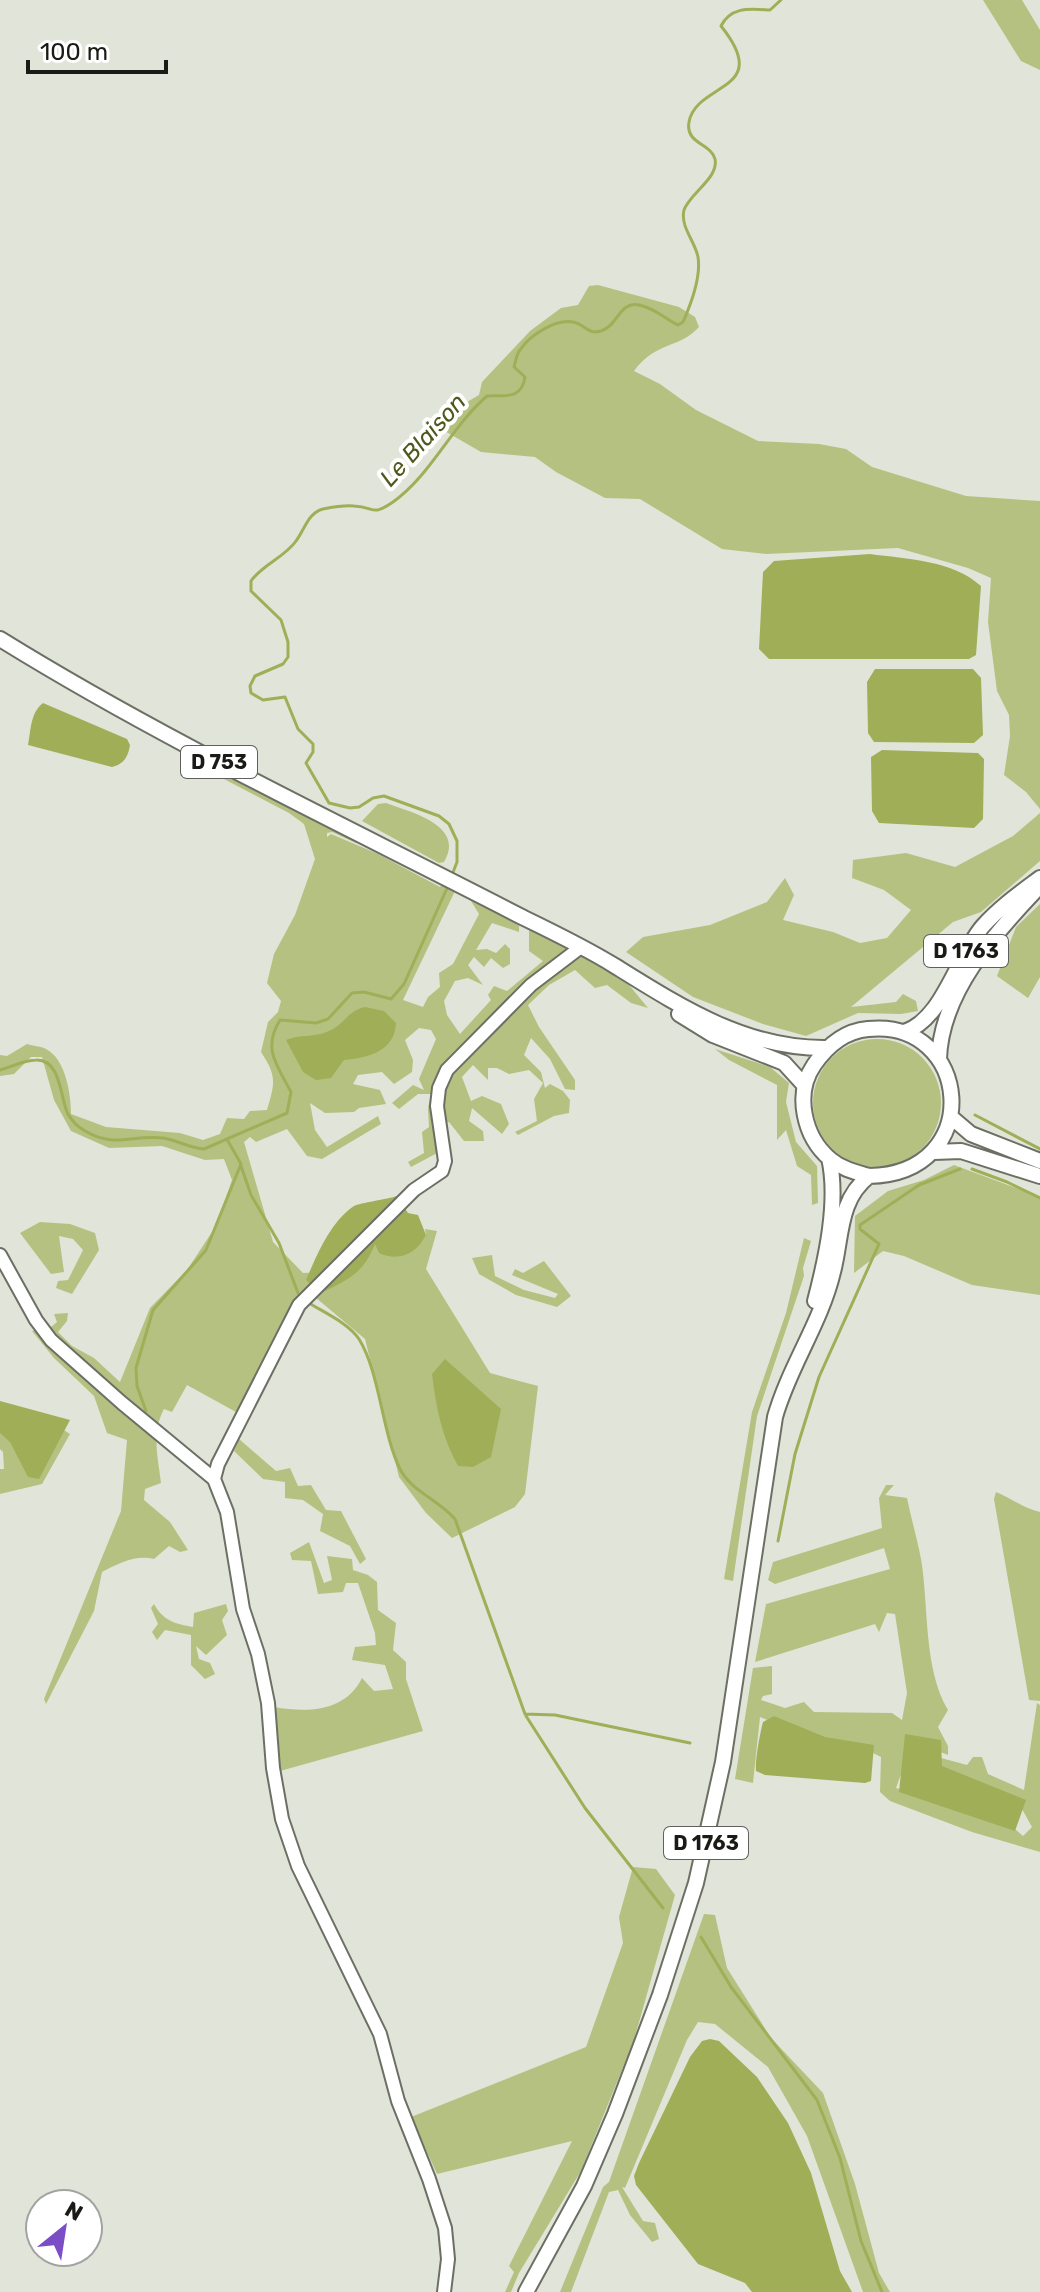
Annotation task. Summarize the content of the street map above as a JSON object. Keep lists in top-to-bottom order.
{
  "streets": {
    "main road": ["D 753", "D 1763"]
  },
  "crossings": [
    ["D 753", "D 1763"]
  ],
  "water": ["Le Blaison"],
  "scale_bar": "100 m",
  "north": "top right"
}
